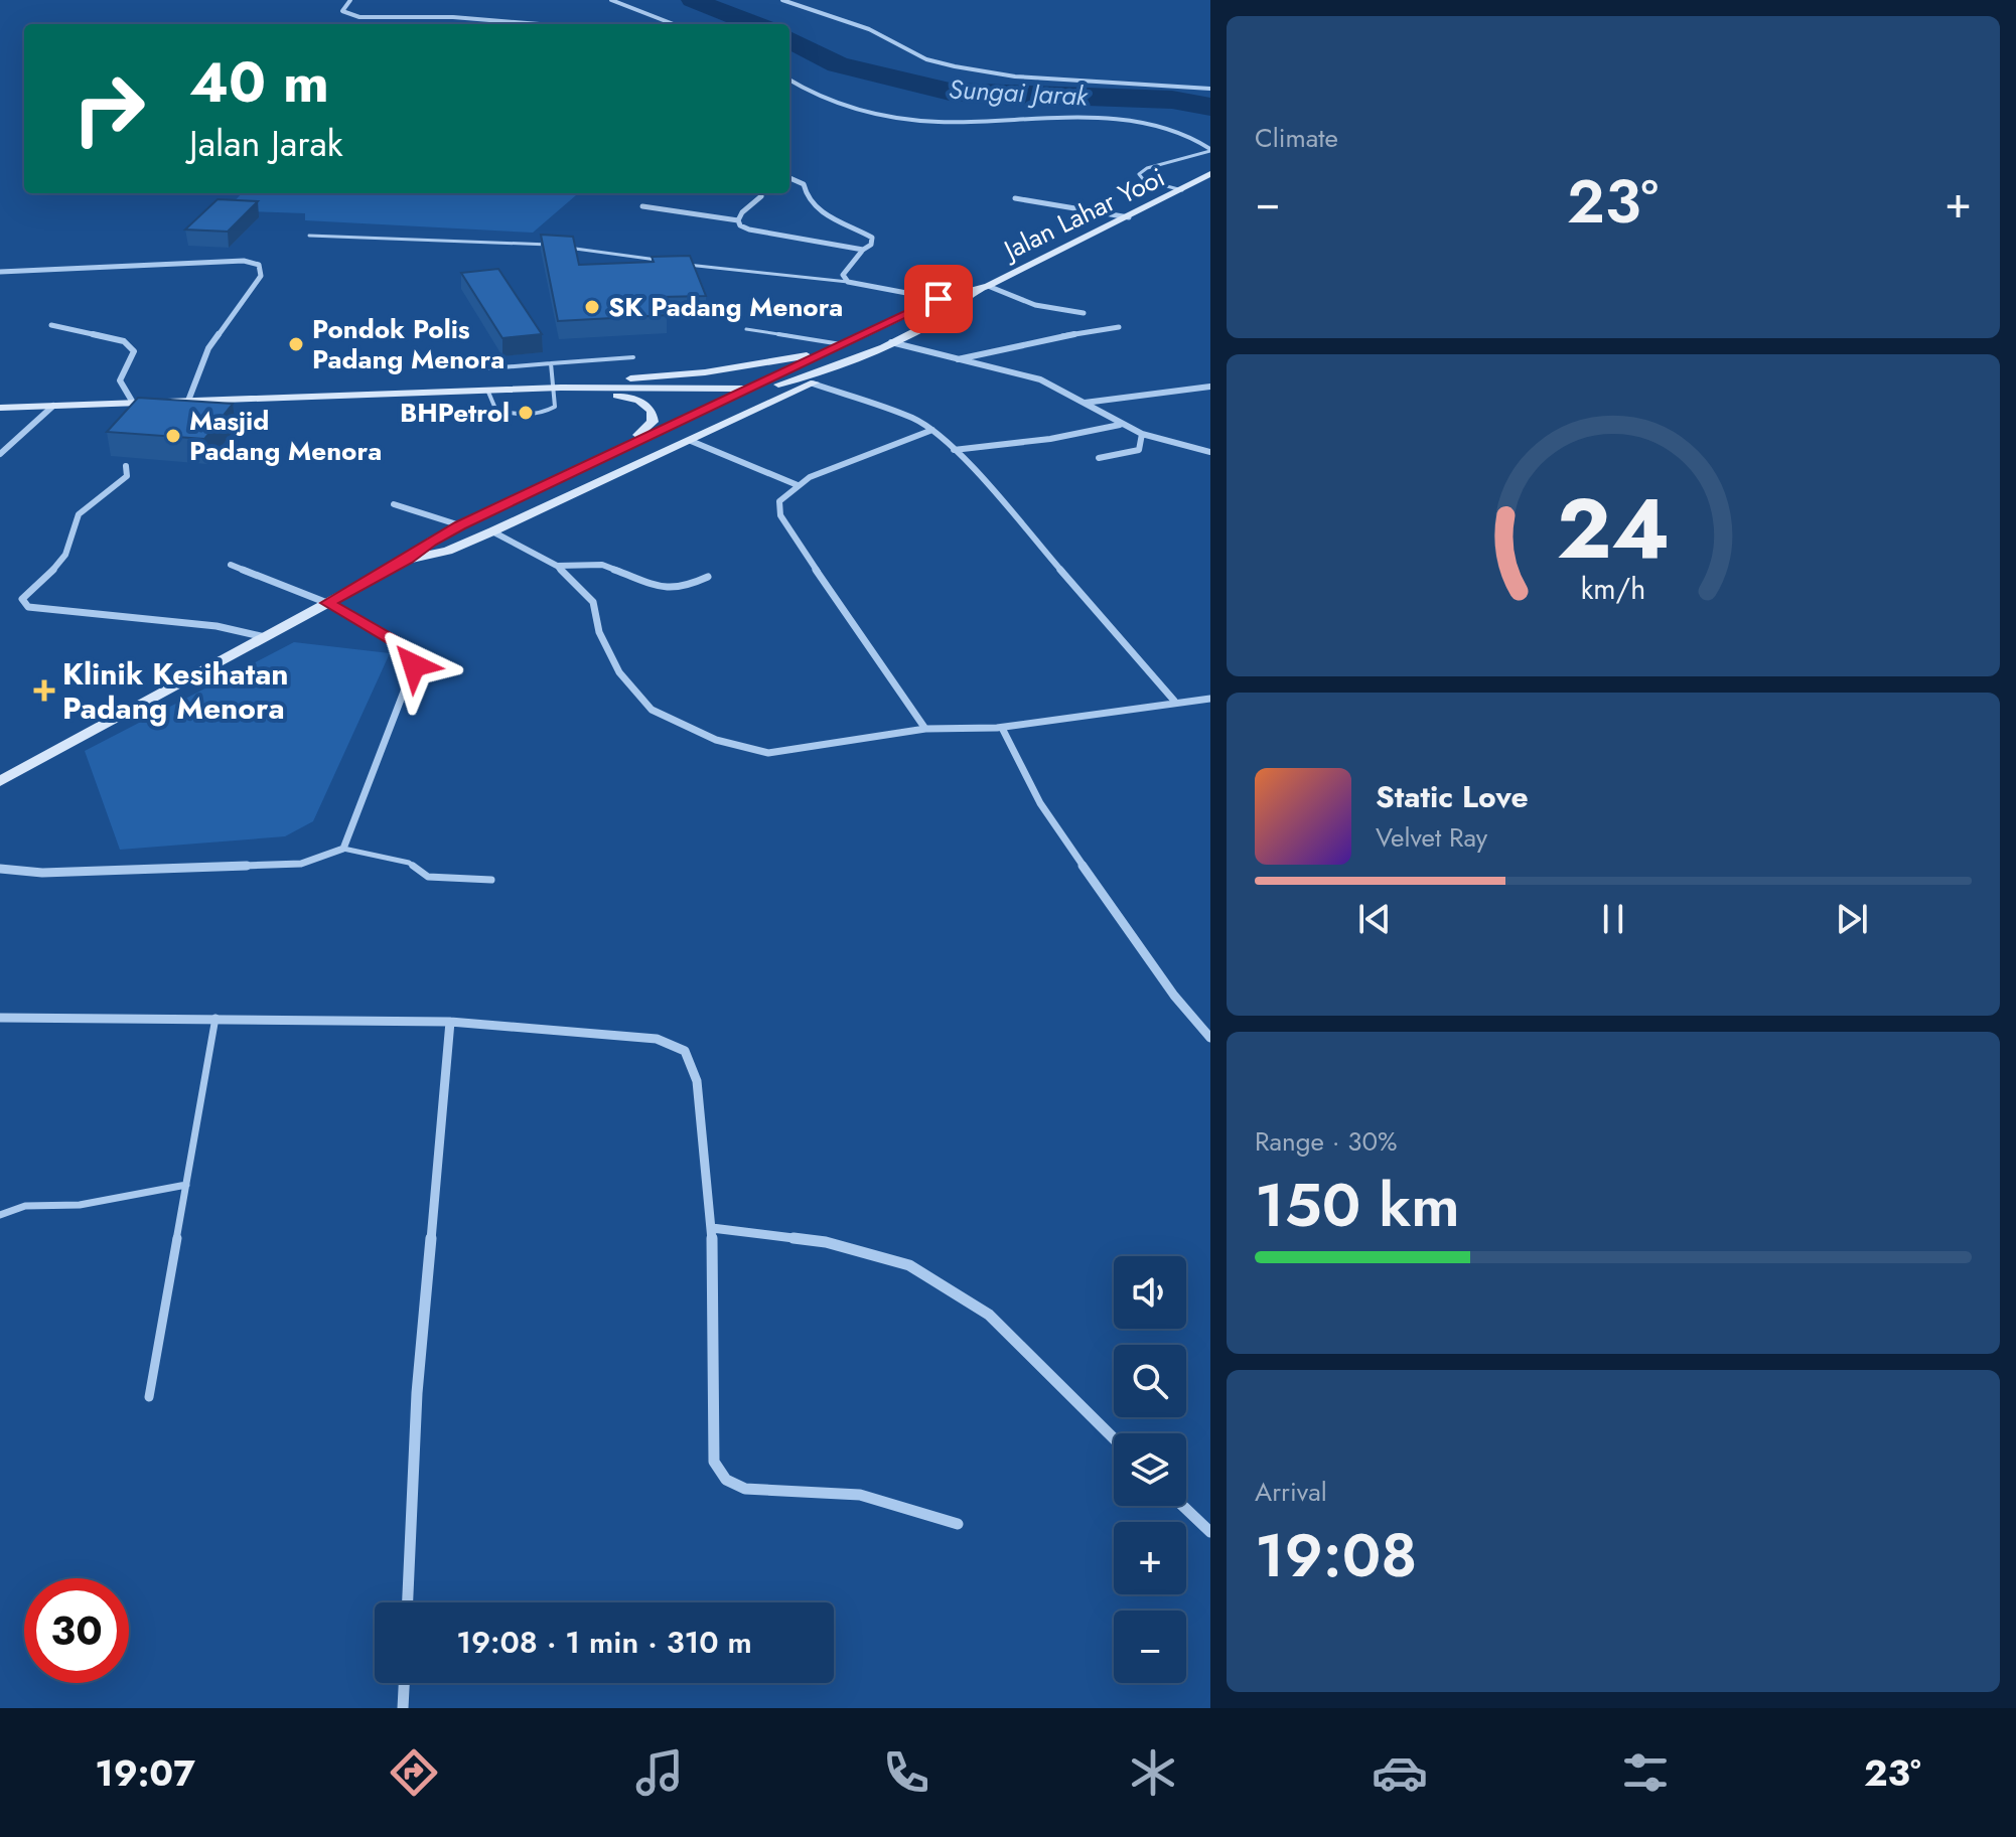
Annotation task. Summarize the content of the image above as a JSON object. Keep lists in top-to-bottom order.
{
  "streets": {
    "main road": ["Jalan Lahar Yooi"]
  },
  "water": ["Sungai Jarak"],
  "places": {
    "other": [
      "SK Padang Menora",
      "Pondok Polis Padang Menora",
      "BHPetrol",
      "Masjid Padang Menora"
    ],
    "health": ["Klinik Kesihatan Padang Menora"]
  },
  "page": {
    "tile": [
      "Climate",
      ["Range · 30%", "150 km"],
      ["Arrival", "19:08"]
    ],
    "turn": ["40 m", "Jalan Jarak"],
    "heat": ["−", "23°", "+"],
    "song": ["Static Love", "Velvet Ray"],
    "map_buttons": ["+", "−"],
    "limit": "30",
    "trip": "19:08 · 1 min · 310 m",
    "tabs": ["19:07", "23°"],
    "gauge": ["24", "km/h"]
  }
}
